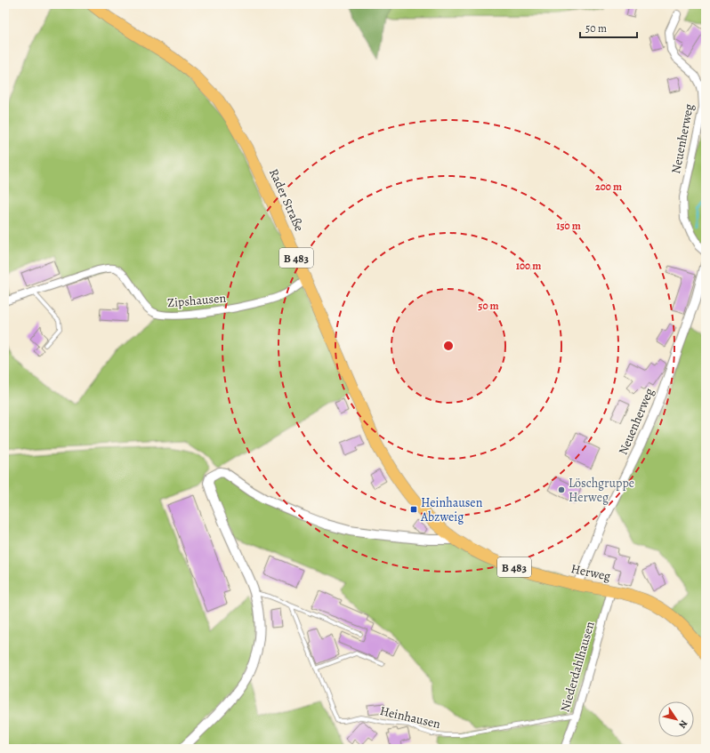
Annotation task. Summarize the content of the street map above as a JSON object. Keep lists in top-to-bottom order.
{
  "streets": {
    "main road": ["Rader Straße", "B 483", "Herweg"],
    "street": ["Neuenherweg", "Zipshausen", "Niederdahlhausen"],
    "lane": ["Heinhausen"]
  },
  "crossings": [
    ["Neuenherweg", "Herweg"],
    ["Rader Straße", "Zipshausen"],
    ["Rader Straße", "Herweg"],
    ["Herweg", "Niederdahlhausen"],
    ["Niederdahlhausen", "Heinhausen"]
  ],
  "places": {
    "other": ["Löschgruppe Herweg"],
    "transit": ["Heinhausen Abzweig"]
  },
  "scale_bar": "50 m",
  "north": "bottom right",
  "rings": [
    "200 m",
    "150 m",
    "100 m",
    "50 m"
  ]
}
